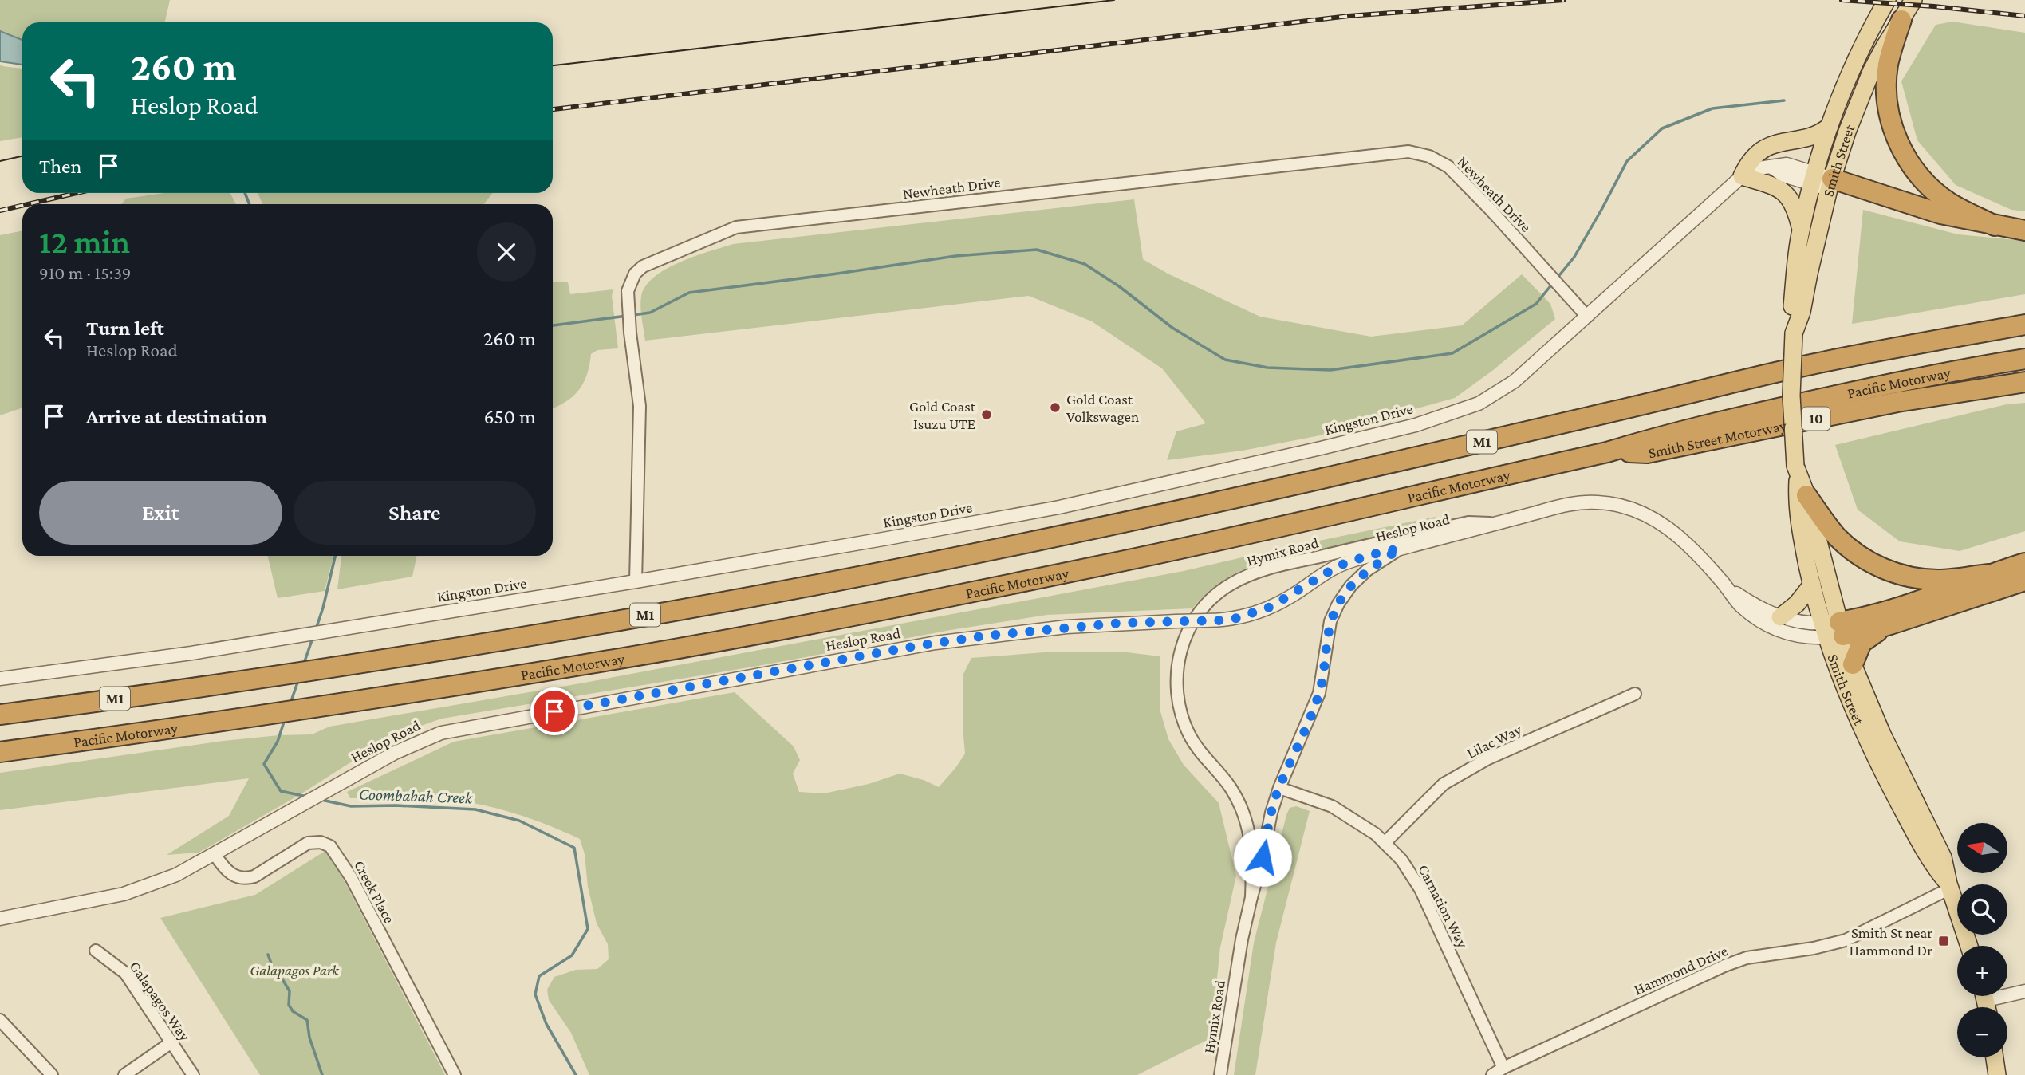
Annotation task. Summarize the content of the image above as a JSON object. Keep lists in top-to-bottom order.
{
  "streets": {
    "highway": [
      "Pacific Motorway",
      "10",
      "Smith Street Motorway",
      "M1"
    ],
    "main road": ["Smith Street"],
    "street": [
      "Newheath Drive",
      "Kingston Drive",
      "Heslop Road",
      "Hymix Road",
      "Lilac Way",
      "Creek Place",
      "Carnation Way",
      "Hammond Drive",
      "Galapagos Way"
    ]
  },
  "crossings": [
    ["Smith Street", "Kingston Drive"],
    ["Smith Street", "Heslop Road"],
    ["Smith Street", "Hammond Drive"],
    ["Newheath Drive", "Kingston Drive"],
    ["Pacific Motorway", "Smith Street Motorway"],
    ["Heslop Road", "Hymix Road"],
    ["Heslop Road", "Creek Place"],
    ["Hymix Road", "Carnation Way"],
    ["Lilac Way", "Carnation Way"],
    ["Carnation Way", "Hammond Drive"]
  ],
  "water": ["Coombabah Creek"],
  "parks": ["Galapagos Park"],
  "places": {
    "other": ["Gold Coast Volkswagen", "Gold Coast Isuzu UTE"],
    "transit": ["Smith St near Hammond Dr"]
  },
  "north": "left",
  "page": {
    "turn": ["260 m", "Heslop Road"],
    "then": "Then",
    "heading": ["12 min", "910 m · 15:39"],
    "list": [
      {
        "name": "Turn left",
        "note": "Heslop Road",
        "value": "260 m"
      },
      {
        "name": "Arrive at destination",
        "value": "650 m"
      }
    ],
    "buttons": ["Exit", "Share"],
    "map_buttons": ["+", "−"]
  }
}
